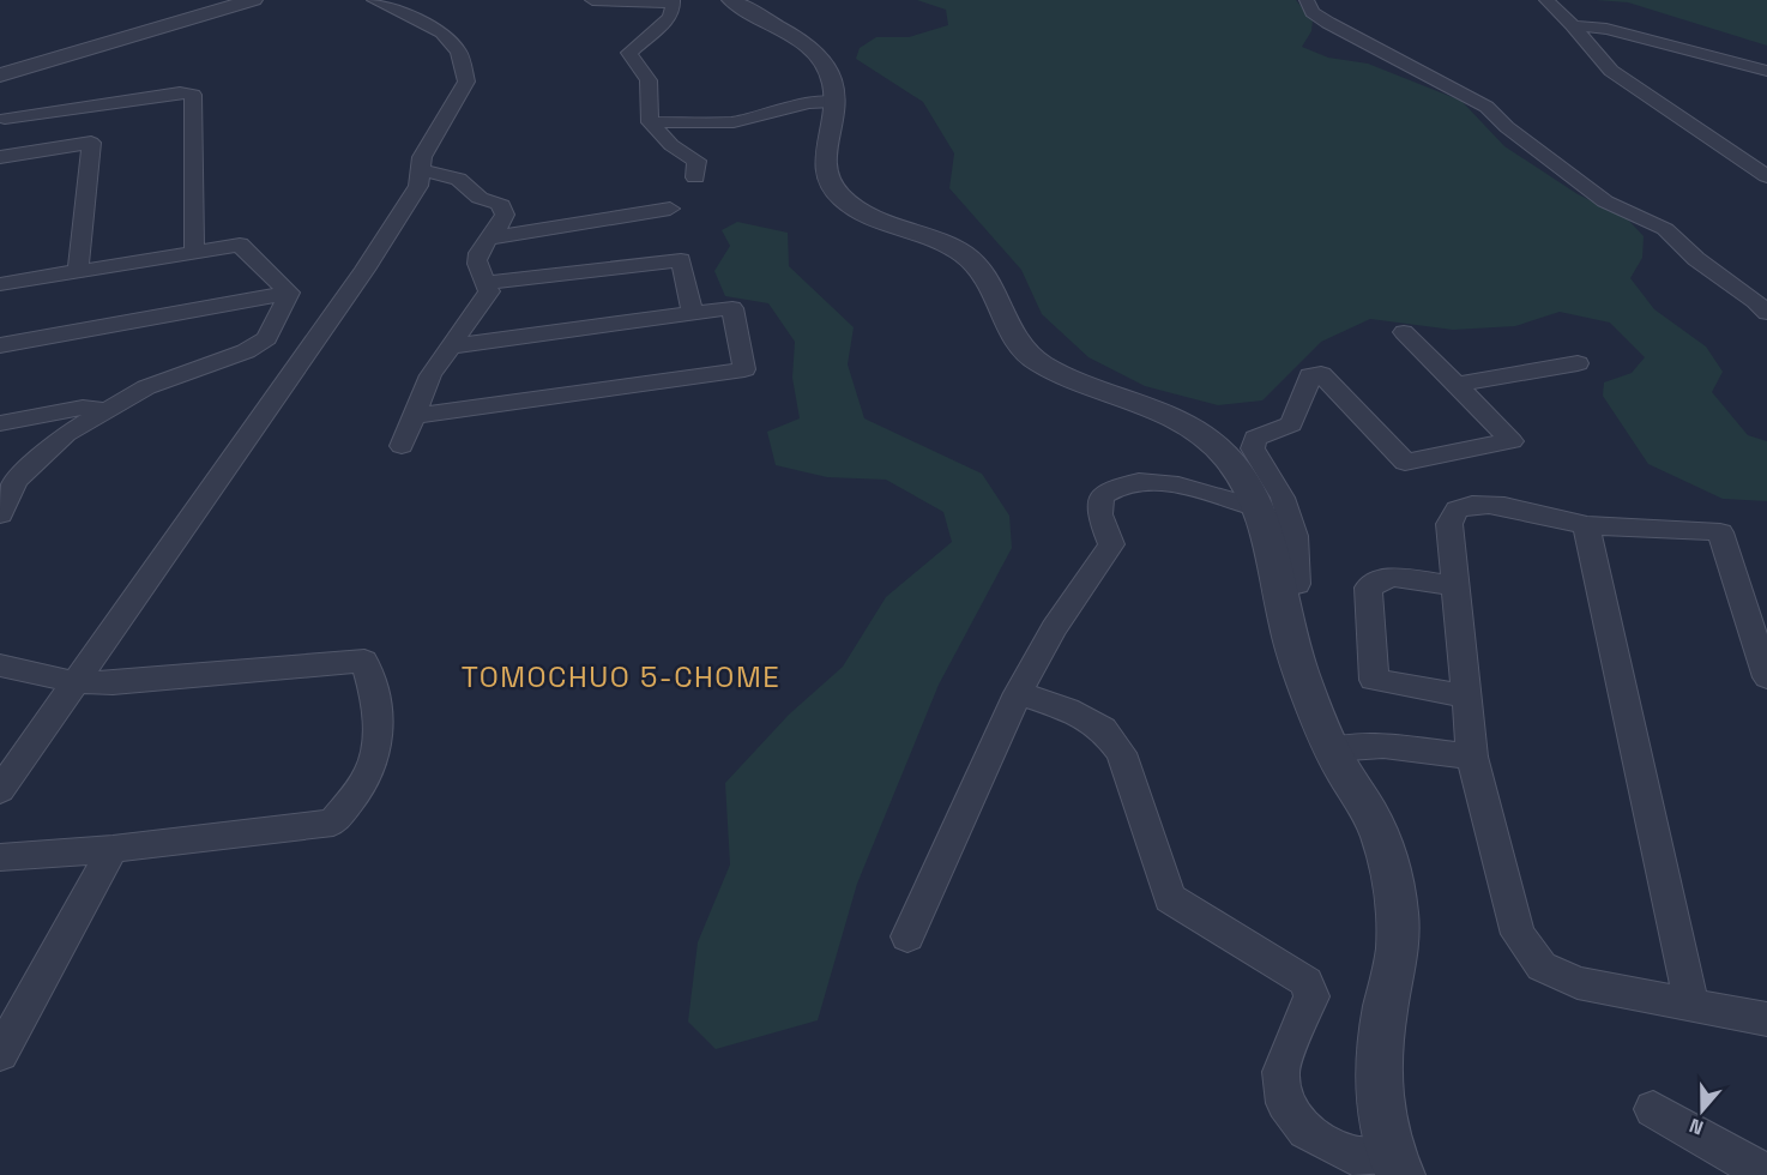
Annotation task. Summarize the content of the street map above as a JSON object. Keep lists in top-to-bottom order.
{
  "districts": ["TOMOCHUO 5-CHOME"],
  "north": "bottom"
}
